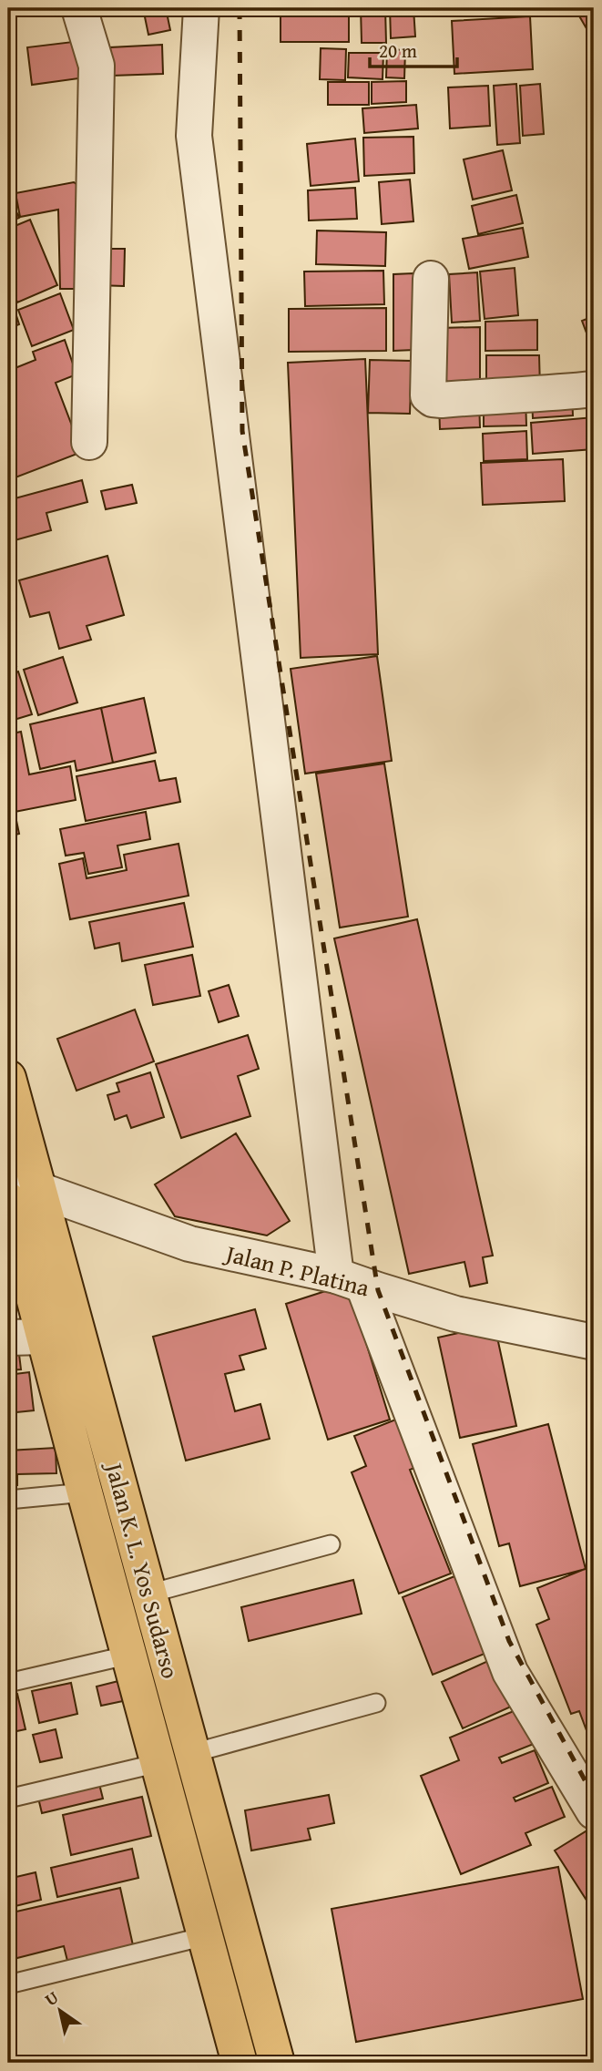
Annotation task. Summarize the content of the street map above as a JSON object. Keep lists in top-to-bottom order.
{
  "streets": {
    "highway": ["Jalan K. L. Yos Sudarso"],
    "street": ["Jalan P. Platina"]
  },
  "crossings": [
    ["Jalan P. Platina", "Jalan K. L. Yos Sudarso"]
  ],
  "scale_bar": "20 m",
  "north": "top left"
}
